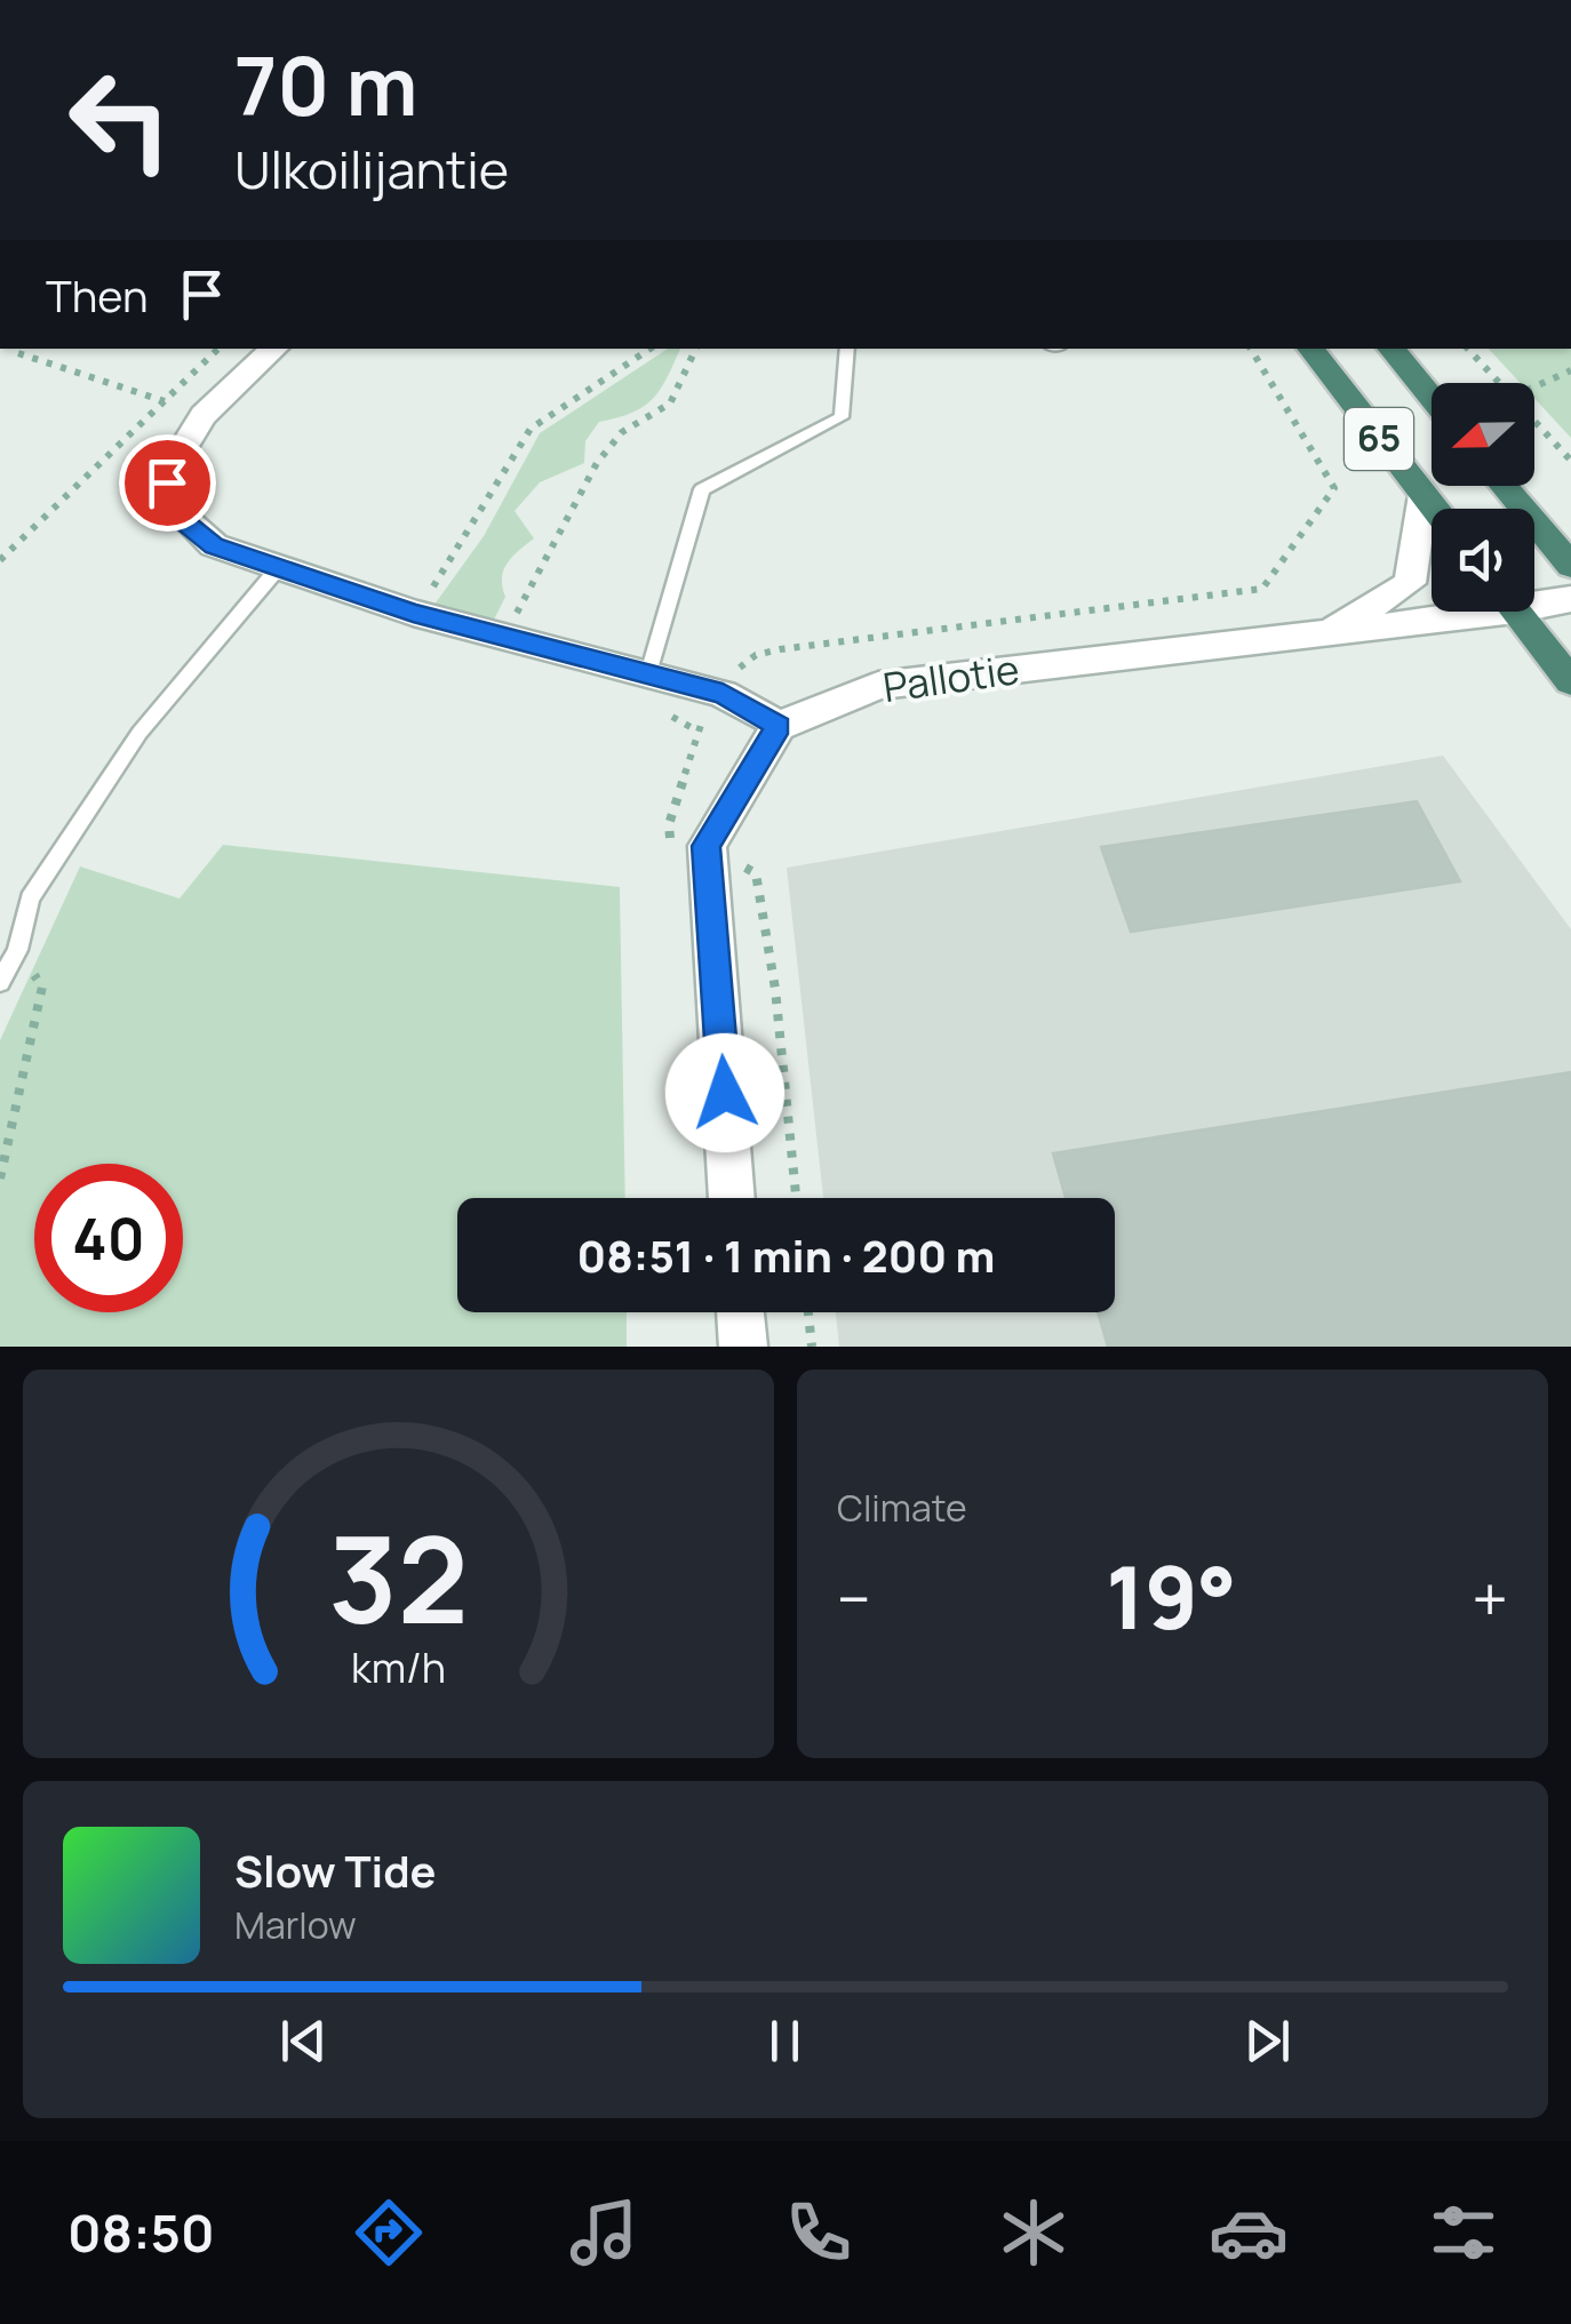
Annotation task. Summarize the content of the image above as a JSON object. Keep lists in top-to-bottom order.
{
  "streets": {
    "highway": ["65"],
    "street": ["Pallotie"]
  },
  "north": "left",
  "page": {
    "turn": ["70 m", "Ulkoilijantie"],
    "then": "Then",
    "limit": "40",
    "trip": "08:51 · 1 min · 200 m",
    "tile": "Climate",
    "heat": ["−", "19°", "+"],
    "song": ["Slow Tide", "Marlow"],
    "tabs": "08:50",
    "gauge": ["32", "km/h"]
  }
}
